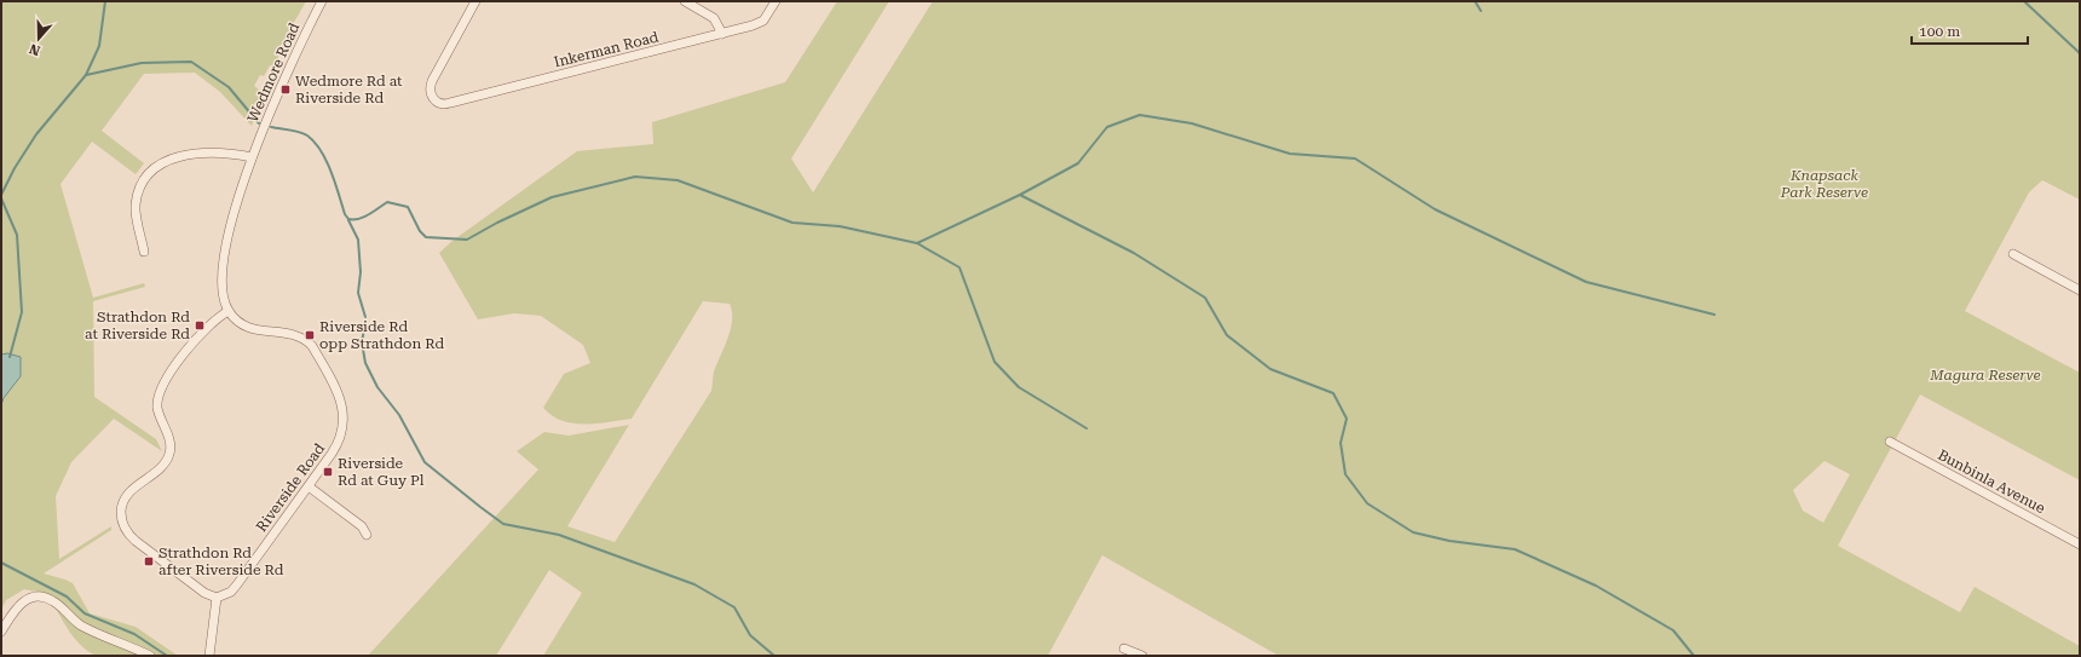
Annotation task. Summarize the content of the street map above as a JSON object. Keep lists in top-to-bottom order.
{
  "streets": {
    "street": [
      "Inkerman Road",
      "Wedmore Road",
      "Bunbinla Avenue",
      "Riverside Road"
    ]
  },
  "parks": ["Knapsack Park Reserve", "Magura Reserve"],
  "places": {
    "transit": [
      "Wedmore Rd at Riverside Rd",
      "Strathdon Rd at Riverside Rd",
      "Riverside Rd opp Strathdon Rd",
      "Riverside Rd at Guy Pl",
      "Strathdon Rd after Riverside Rd"
    ]
  },
  "scale_bar": "100 m",
  "north": "bottom"
}
